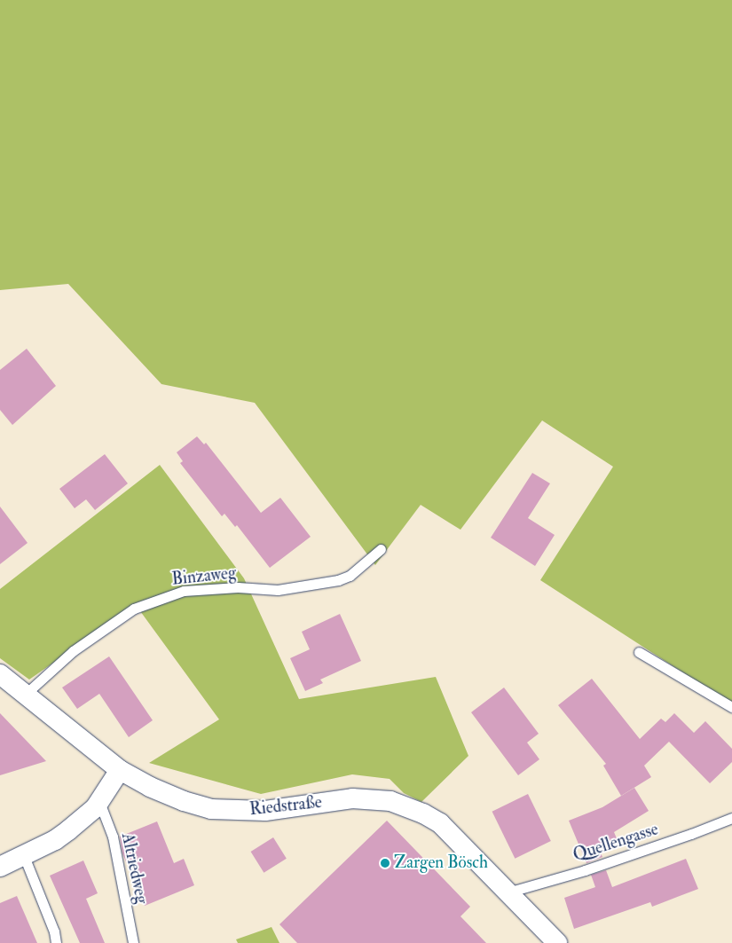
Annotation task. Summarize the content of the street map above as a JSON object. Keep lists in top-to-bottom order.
{
  "streets": {
    "street": ["Riedstraße"],
    "lane": ["Binzaweg", "Quellengasse", "Altriedweg"]
  },
  "crossings": [
    ["Binzaweg", "Riedstraße"],
    ["Riedstraße", "Quellengasse"]
  ],
  "places": ["Zargen Bösch"]
}
